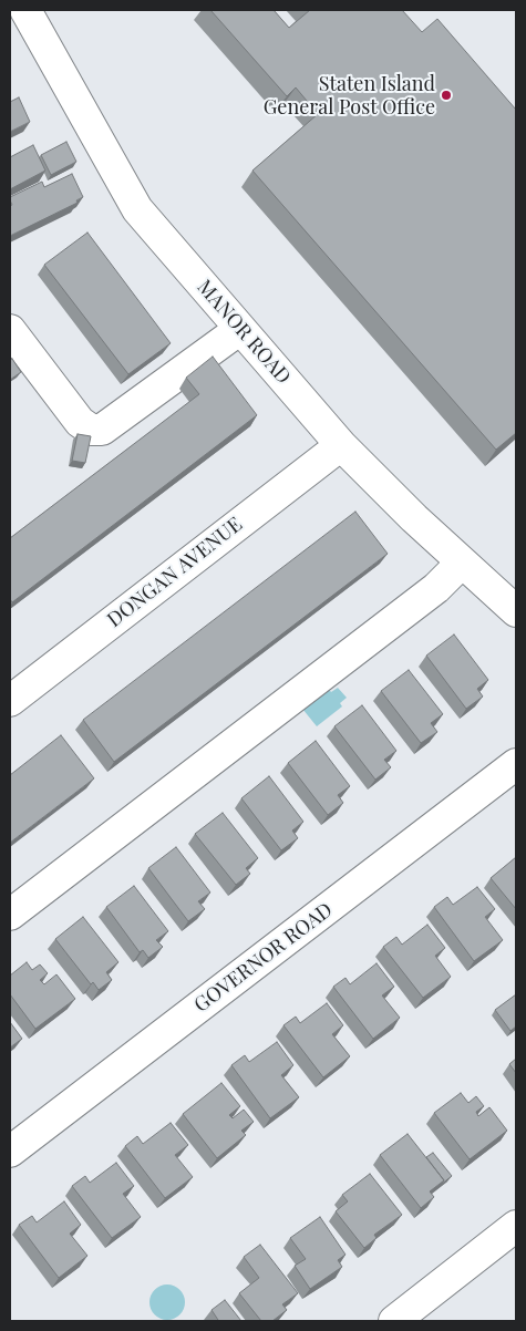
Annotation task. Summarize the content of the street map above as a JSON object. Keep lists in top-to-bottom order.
{
  "streets": {
    "street": ["MANOR ROAD", "DONGAN AVENUE", "GOVERNOR ROAD"]
  },
  "crossings": [
    ["MANOR ROAD", "DONGAN AVENUE"]
  ],
  "places": ["Staten Island General Post Office"]
}
